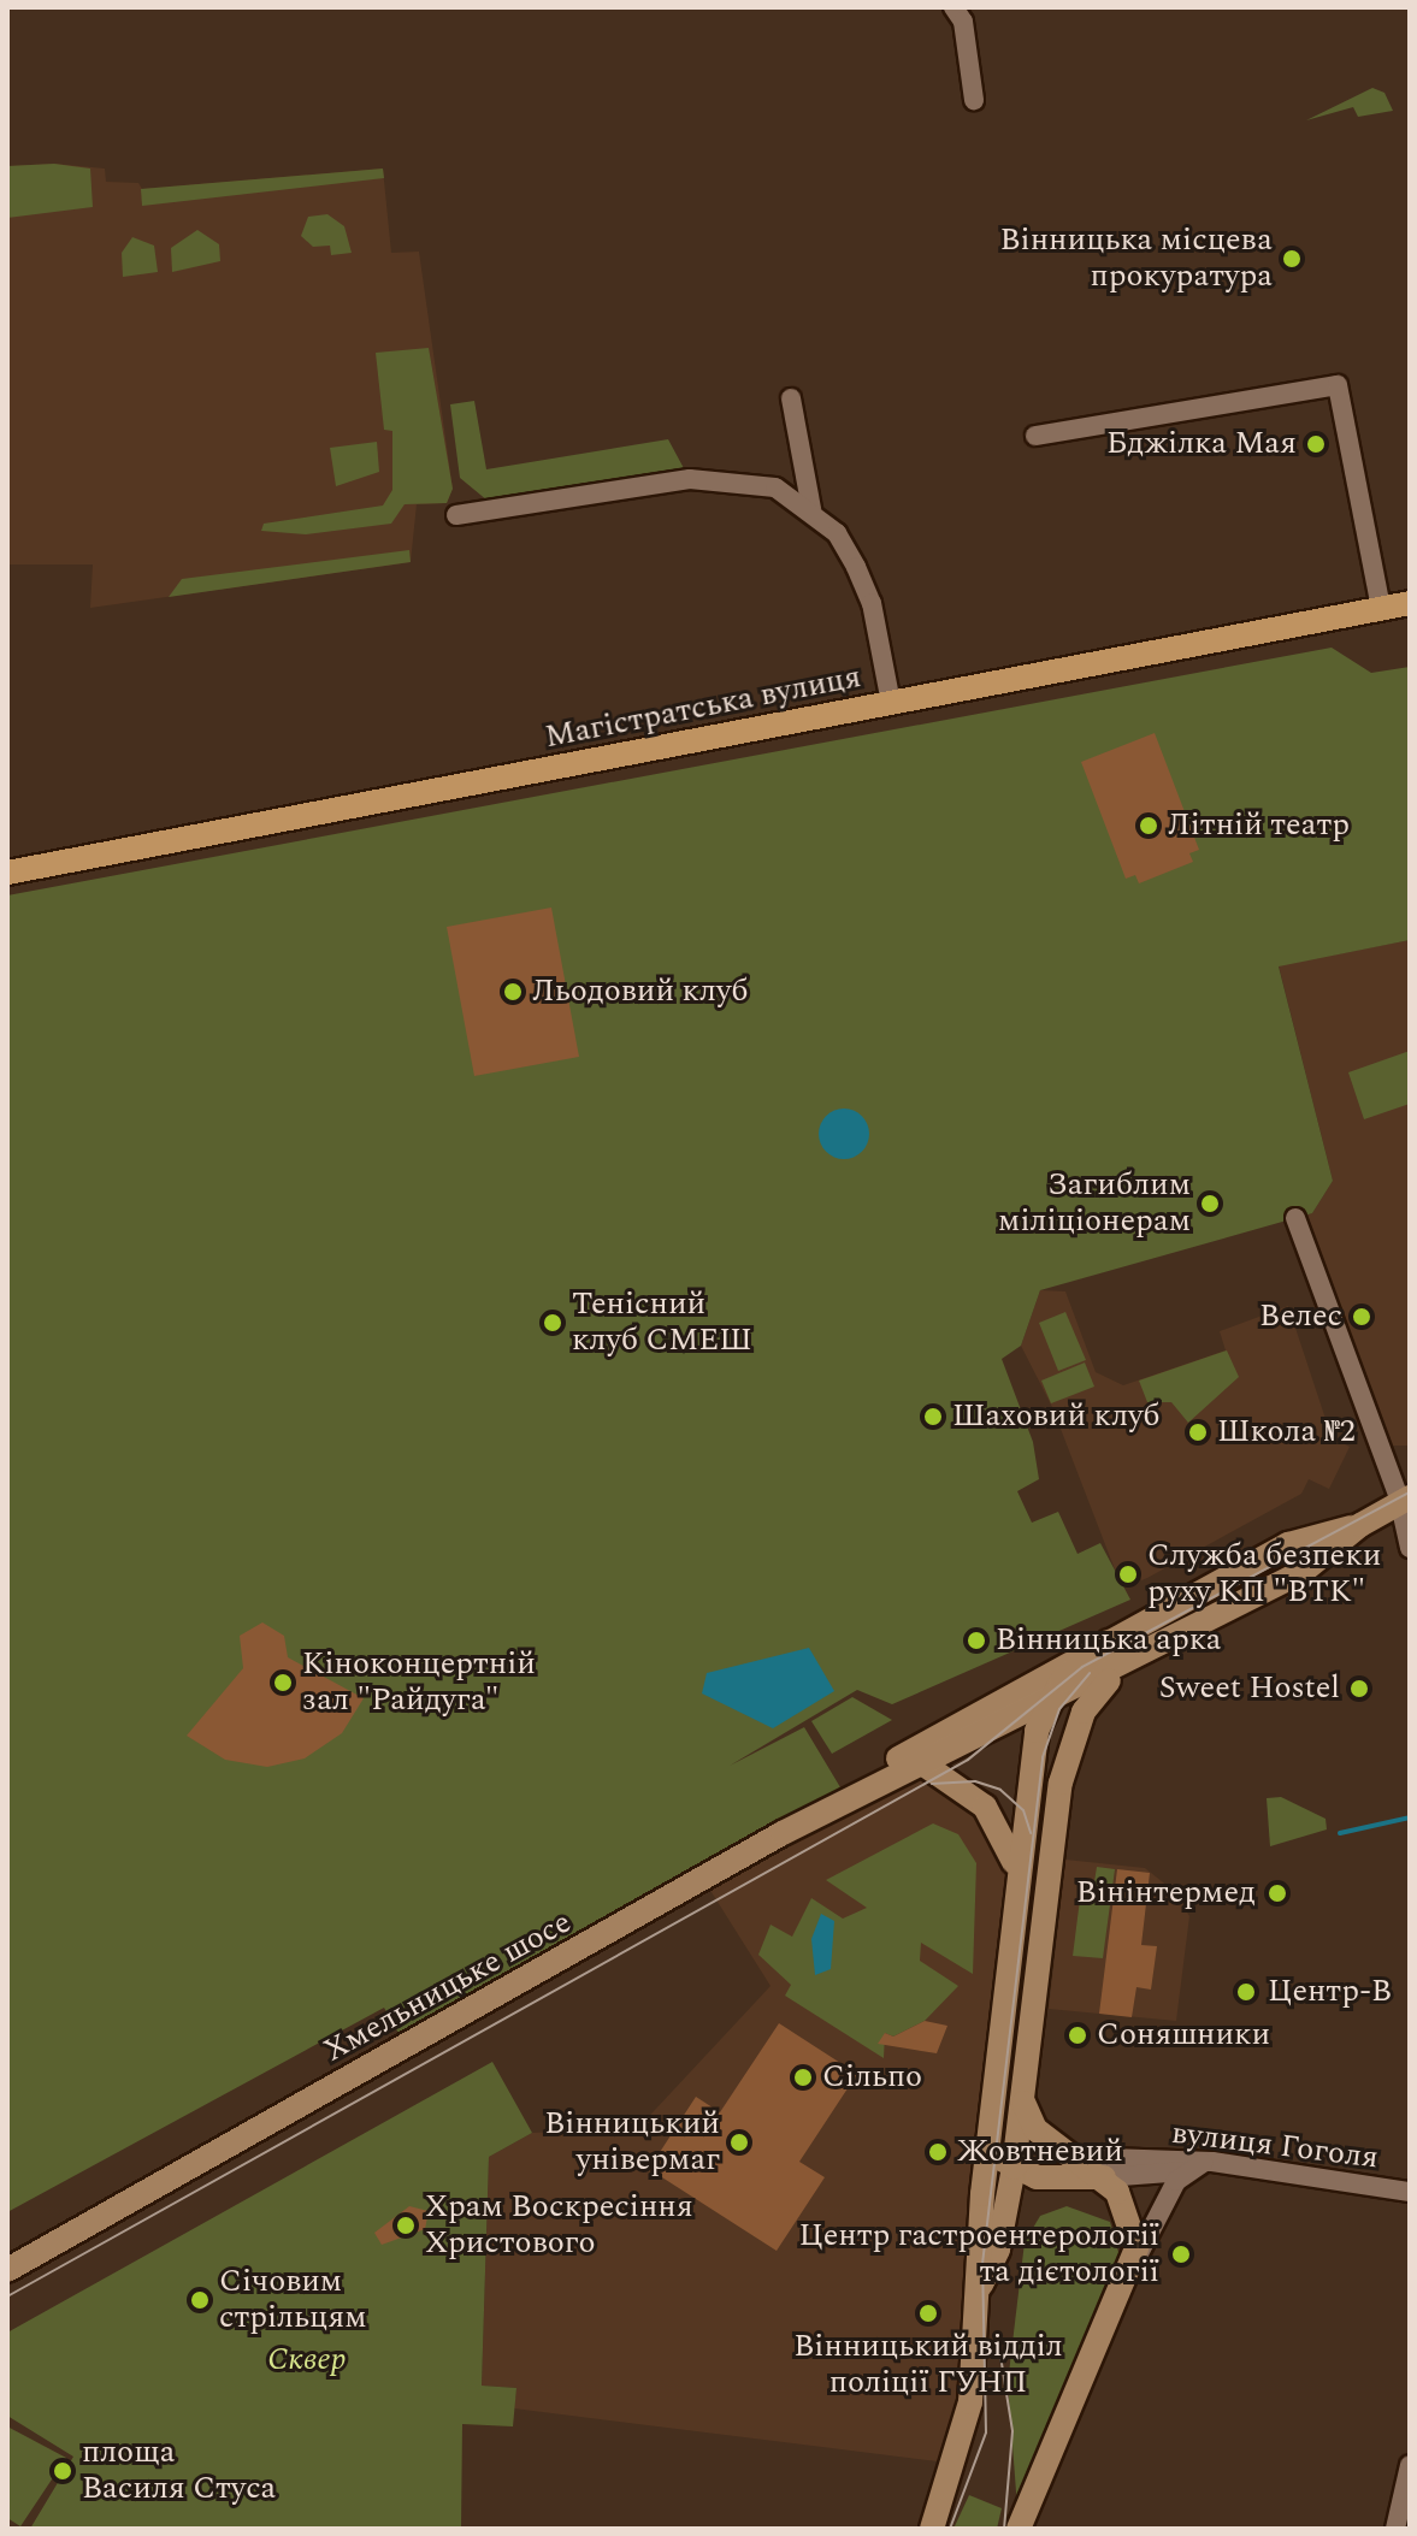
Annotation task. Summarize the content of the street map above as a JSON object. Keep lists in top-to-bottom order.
{
  "streets": {
    "main road": ["Магістратська вулиця", "Хмельницьке шосе"],
    "street": ["вулиця Гоголя"]
  },
  "parks": ["Сквер"],
  "places": [
    "Вінницька місцева прокуратура",
    "Бджілка Мая",
    "Літній театр",
    "Льодовий клуб",
    "Загиблим міліціонерам",
    "Велес",
    "Тенісний клуб СМЕШ",
    "Шаховий клуб",
    "Школа №2",
    "Служба безпеки руху КП \"ВТК\"",
    "Вінницька арка",
    "Кіноконцертній зал \"Райдуга\"",
    "Sweet Hostel",
    "Вінінтермед",
    "Центр-В",
    "Соняшники",
    "Сільпо",
    "Вінницький універмаг",
    "Жовтневий",
    "Храм Воскресіння Христового",
    "Центр гастроентерології та дієтології",
    "Січовим стрільцям",
    "Вінницький відділ поліції ГУНП",
    "площа Василя Стуса"
  ]
}
